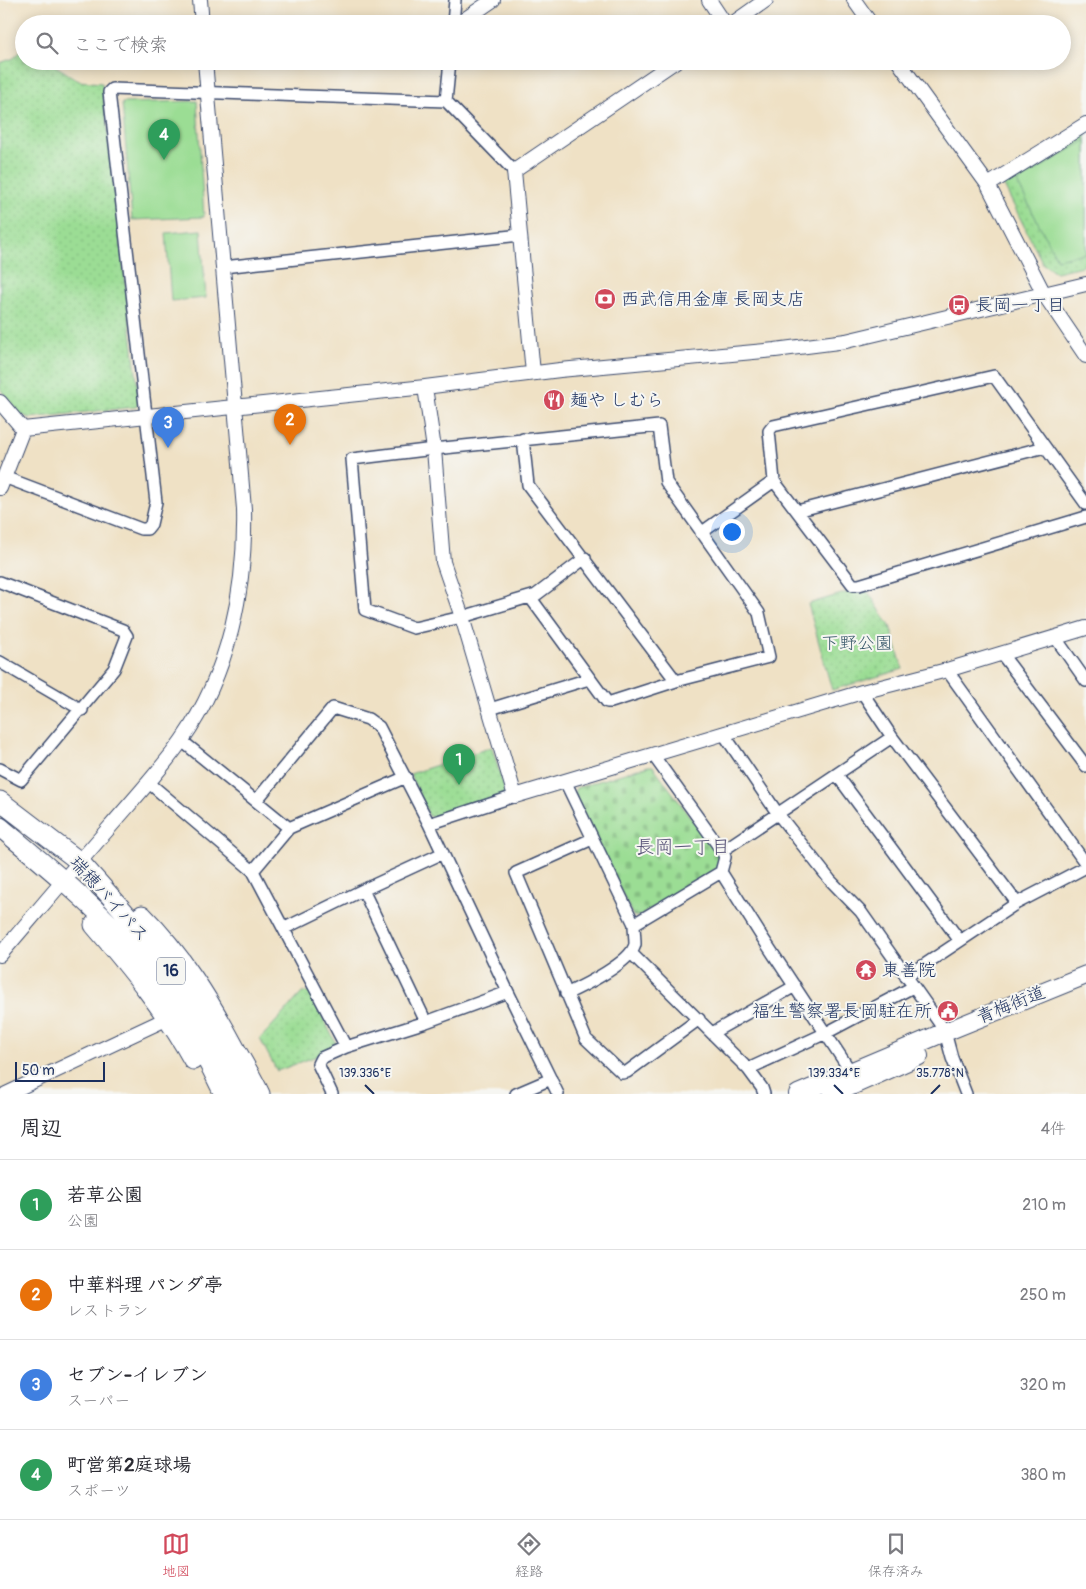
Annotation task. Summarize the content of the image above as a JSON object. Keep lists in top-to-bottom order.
{
  "streets": {
    "highway": ["瑞穂バイパス", "16"],
    "main road": ["青梅街道"]
  },
  "districts": ["長岡一丁目"],
  "parks": ["下野公園"],
  "places": {
    "bank": ["西武信用金庫 長岡支店"],
    "bus stop": ["長岡一丁目"],
    "restaurant": ["麺や しむら"],
    "temple": ["東善院"],
    "public building": ["福生警察署長岡駐在所"]
  },
  "scale_bar": "50 m",
  "page": {
    "search": "ここで検索",
    "pins": [
      "4",
      "2",
      "3",
      "1"
    ],
    "scale": "50 m",
    "heading": ["周辺", "4件"],
    "list": [
      {
        "mark": "1",
        "name": "若草公園",
        "note": "公園",
        "value": "210 m"
      },
      {
        "mark": "2",
        "name": "中華料理 パンダ亭",
        "note": "レストラン",
        "value": "250 m"
      },
      {
        "mark": "3",
        "name": "セブン-イレブン",
        "note": "スーパー",
        "value": "320 m"
      },
      {
        "mark": "4",
        "name": "町営第2庭球場",
        "note": "スポーツ",
        "value": "380 m"
      }
    ],
    "nav": ["地図", "経路", "保存済み"]
  },
  "coordinates": ["35.778°N", "139.336°E", "139.334°E"]
}
